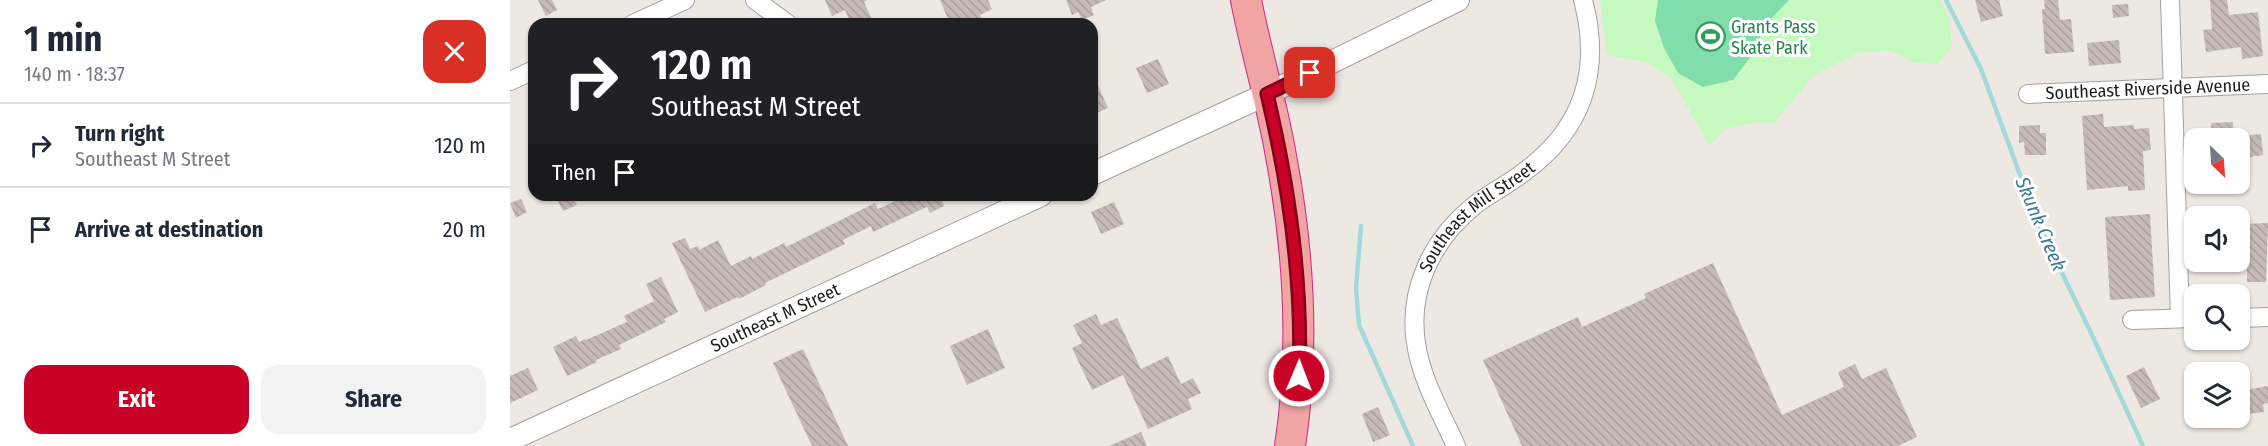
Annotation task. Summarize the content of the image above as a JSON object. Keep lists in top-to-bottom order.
{
  "streets": {
    "street": ["Southeast Riverside Avenue", "Southeast Mill Street", "Southeast M Street"]
  },
  "water": ["Skunk Creek"],
  "places": {
    "sports": ["Grants Pass Skate Park"]
  },
  "north": "bottom right",
  "page": {
    "heading": ["1 min", "140 m · 18:37"],
    "turn": ["120 m", "Southeast M Street"],
    "list": [
      {
        "name": "Turn right",
        "note": "Southeast M Street",
        "value": "120 m"
      },
      {
        "name": "Arrive at destination",
        "value": "20 m"
      }
    ],
    "then": "Then",
    "buttons": ["Exit", "Share"]
  }
}
